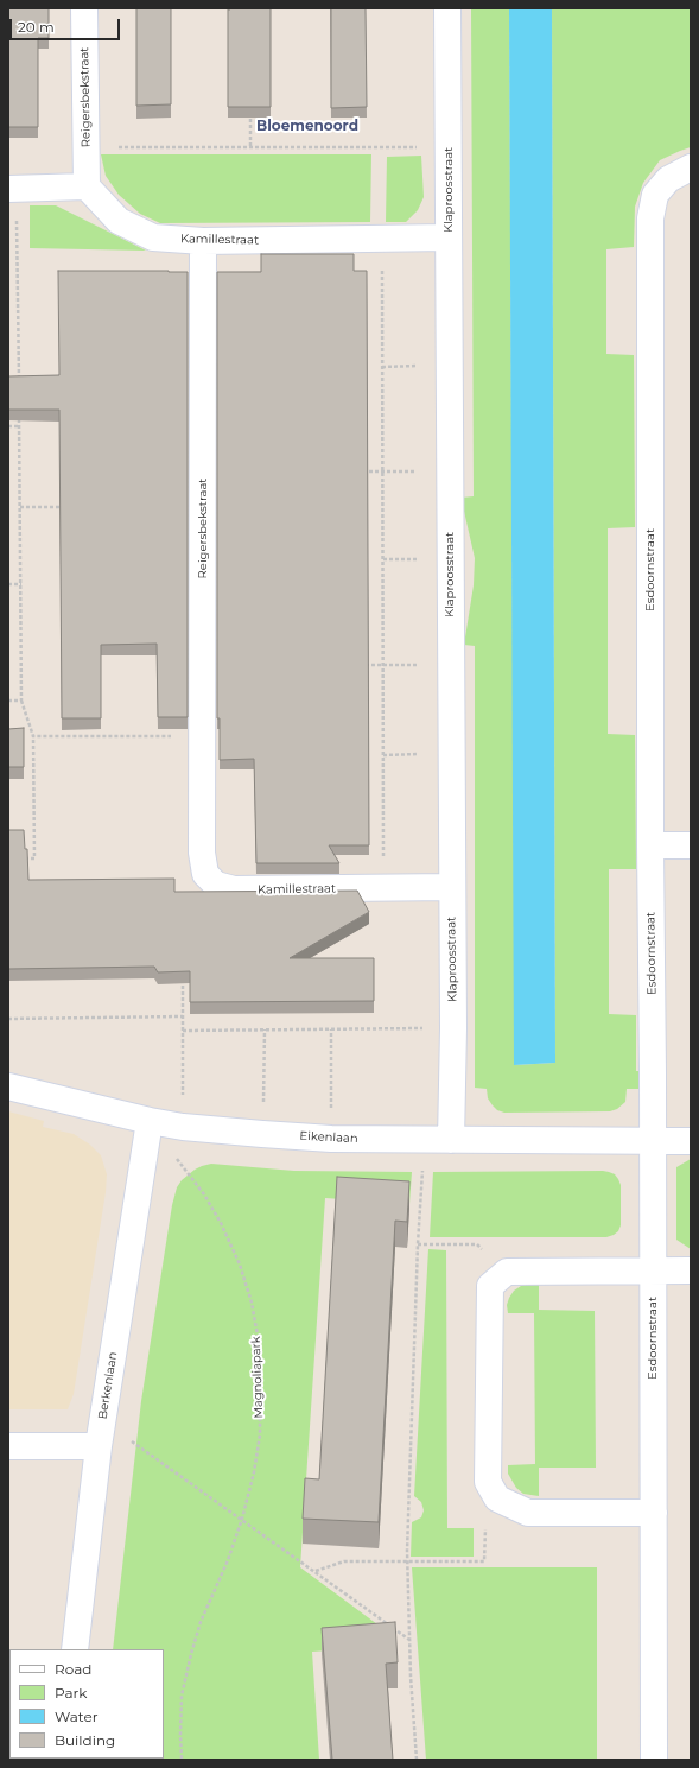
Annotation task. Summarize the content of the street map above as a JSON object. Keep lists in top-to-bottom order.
{
  "streets": {
    "street": [
      "Reigersbekstraat",
      "Klaproosstraat",
      "Kamillestraat",
      "Esdoornstraat",
      "Eikenlaan",
      "Berkenlaan"
    ],
    "path": ["Magnoliapark"]
  },
  "crossings": [
    ["Reigersbekstraat", "Kamillestraat"],
    ["Klaproosstraat", "Kamillestraat"],
    ["Klaproosstraat", "Eikenlaan"],
    ["Esdoornstraat", "Eikenlaan"],
    ["Eikenlaan", "Magnoliapark"],
    ["Eikenlaan", "Berkenlaan"],
    ["Magnoliapark", "Berkenlaan"]
  ],
  "districts": ["Bloemenoord"],
  "legend": [
    "Road",
    "Park",
    "Water",
    "Building"
  ],
  "scale_bar": "20 m"
}
